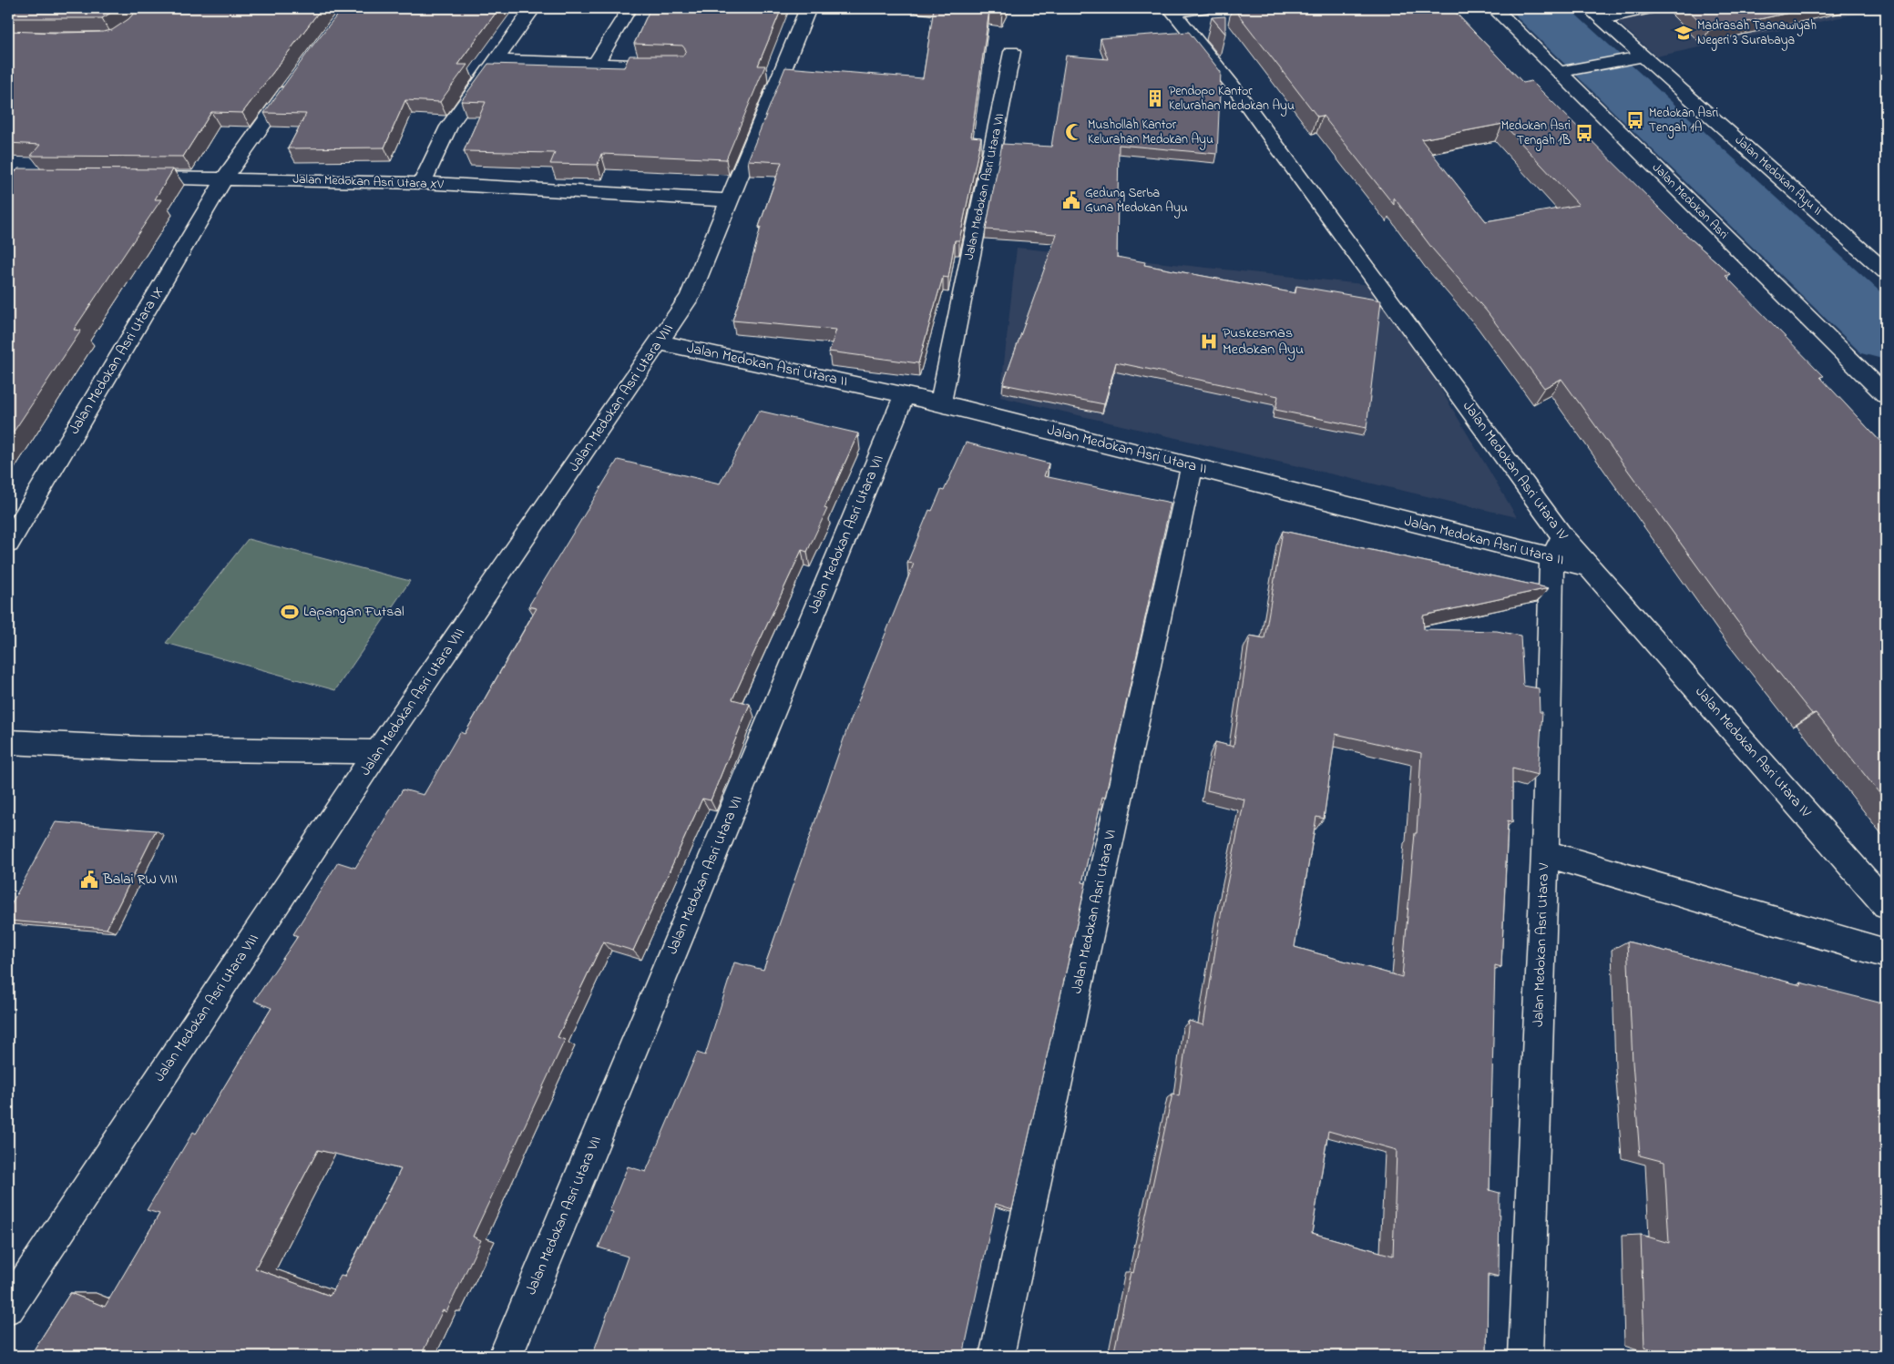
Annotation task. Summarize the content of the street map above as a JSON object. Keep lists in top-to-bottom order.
{
  "streets": {
    "street": [
      "Jalan Medokan Ayu II",
      "Jalan Medokan Asri Utara XV",
      "Jalan Medokan Asri Utara VII",
      "Jalan Medokan Asri",
      "Jalan Medokan Asri Utara IX",
      "Jalan Medokan Asri Utara II",
      "Jalan Medokan Asri Utara VIII",
      "Jalan Medokan Asri Utara IV",
      "Jalan Medokan Asri Utara VI",
      "Jalan Medokan Asri Utara V"
    ]
  },
  "crossings": [
    ["Jalan Medokan Asri Utara XV", "Jalan Medokan Asri Utara IX"],
    ["Jalan Medokan Asri Utara XV", "Jalan Medokan Asri Utara VIII"],
    ["Jalan Medokan Asri Utara VII", "Jalan Medokan Asri Utara II"],
    ["Jalan Medokan Asri Utara II", "Jalan Medokan Asri Utara VIII"],
    ["Jalan Medokan Asri Utara II", "Jalan Medokan Asri Utara IV"],
    ["Jalan Medokan Asri Utara II", "Jalan Medokan Asri Utara VI"],
    ["Jalan Medokan Asri Utara II", "Jalan Medokan Asri Utara V"],
    ["Jalan Medokan Asri Utara IV", "Jalan Medokan Asri Utara V"]
  ],
  "places": {
    "school or university": ["Madrasah Tsanawiyah Negeri 3 Surabaya"],
    "building": ["Pendopo Kantor Kelurahan Medokan Ayu"],
    "bus stop": ["Medokan Asri Tengah 1A", "Medokan Asri Tengah 1B"],
    "mosque": ["Mushollah Kantor Kelurahan Medokan Ayu"],
    "public building": ["Gedung Serba Guna Medokan Ayu", "Balai RW VIII"],
    "hospital": ["Puskesmas Medokan Ayu"],
    "sports": ["Lapangan Futsal"]
  }
}
